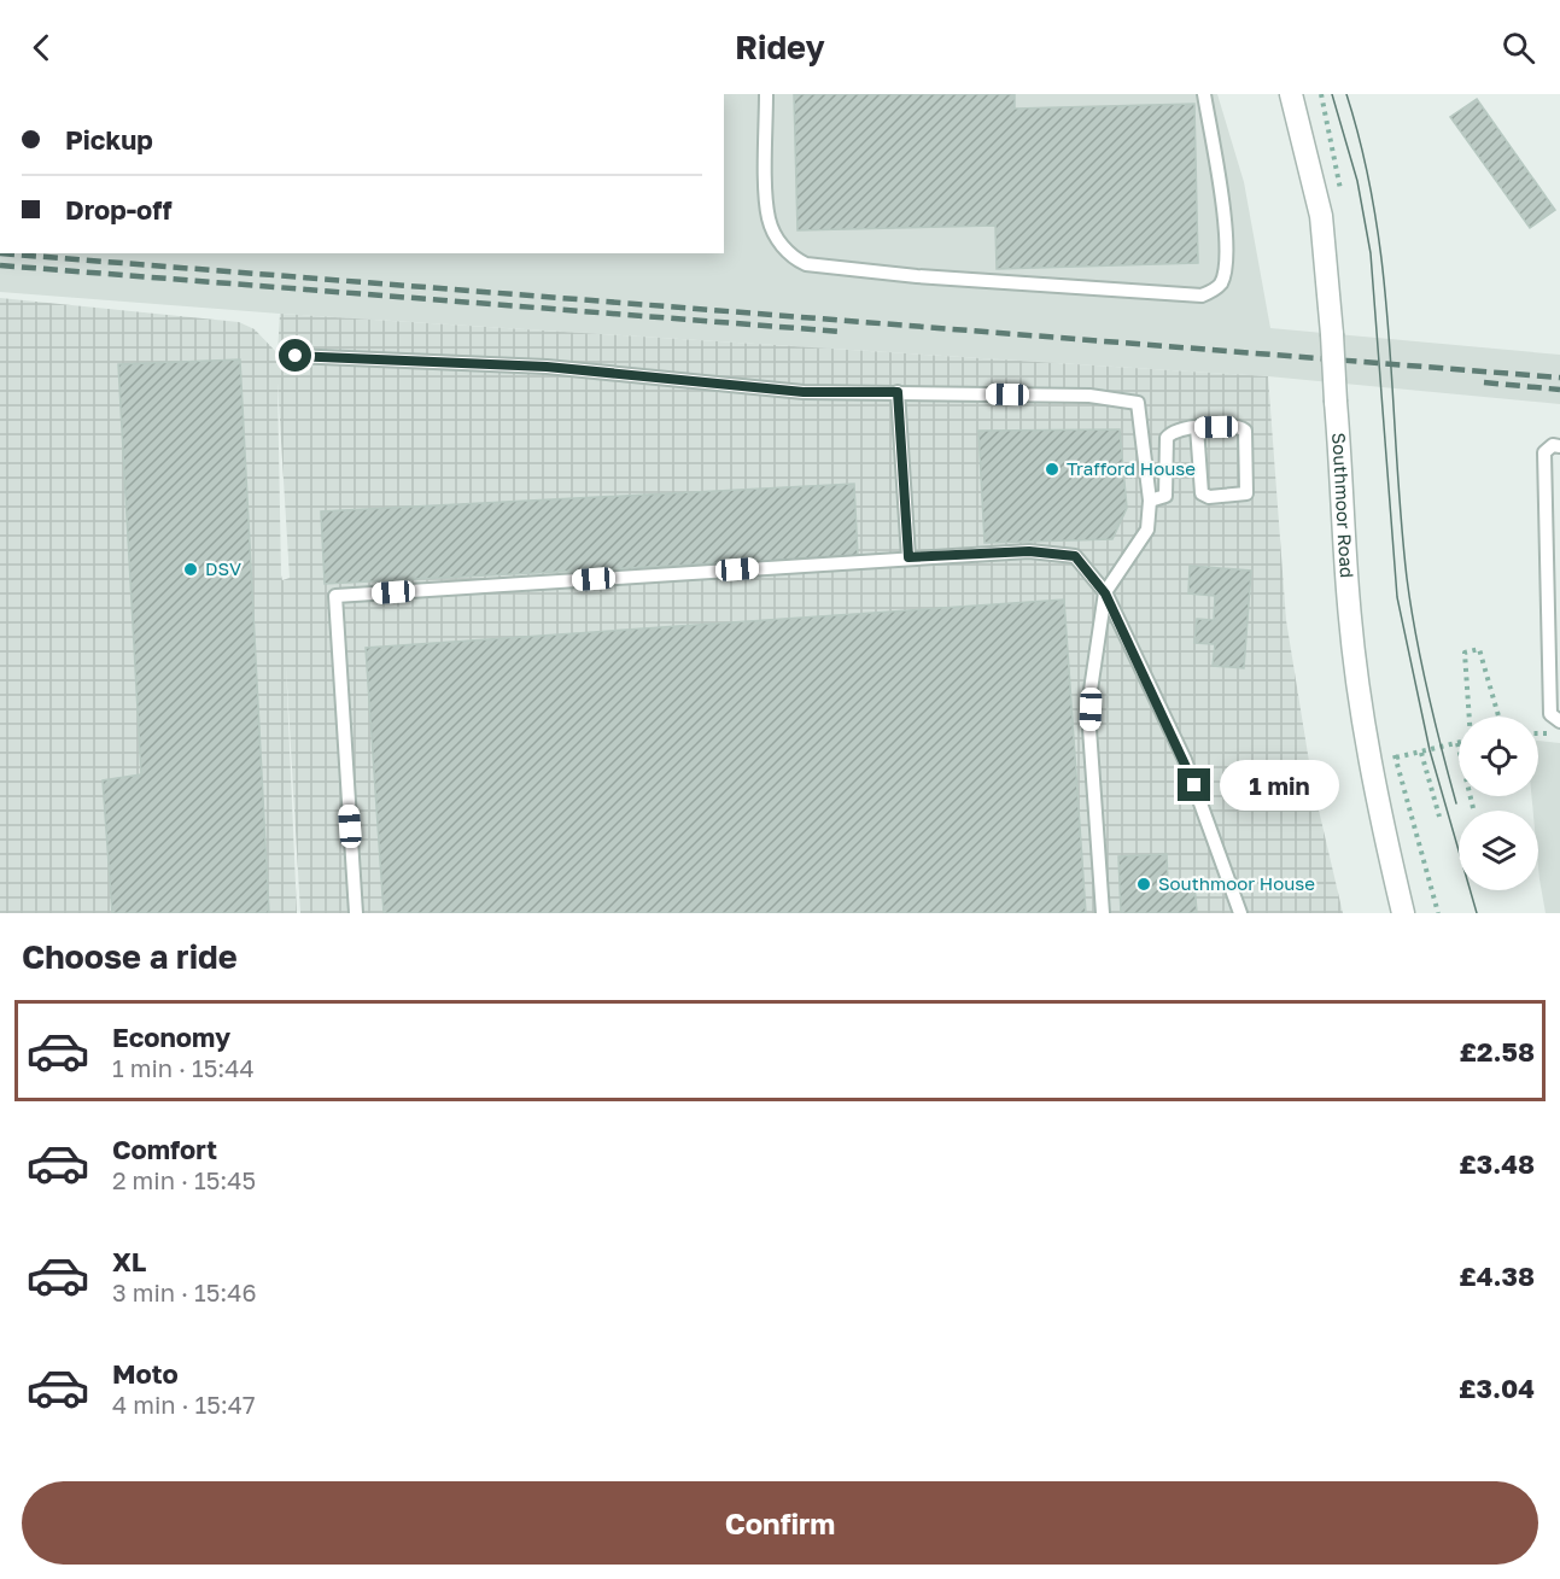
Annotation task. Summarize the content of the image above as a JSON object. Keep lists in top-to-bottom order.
{
  "streets": {
    "street": ["Southmoor Road"]
  },
  "places": ["Trafford House", "DSV", "Southmoor House"],
  "page": {
    "header": "Ridey",
    "banner": ["Pickup", "Drop-off"],
    "bubble": "1 min",
    "heading": "Choose a ride",
    "list": [
      {
        "name": "Economy",
        "note": "1 min · 15:44",
        "value": "£2.58"
      },
      {
        "name": "Comfort",
        "note": "2 min · 15:45",
        "value": "£3.48"
      },
      {
        "name": "XL",
        "note": "3 min · 15:46",
        "value": "£4.38"
      },
      {
        "name": "Moto",
        "note": "4 min · 15:47",
        "value": "£3.04"
      }
    ],
    "buttons": "Confirm"
  }
}
